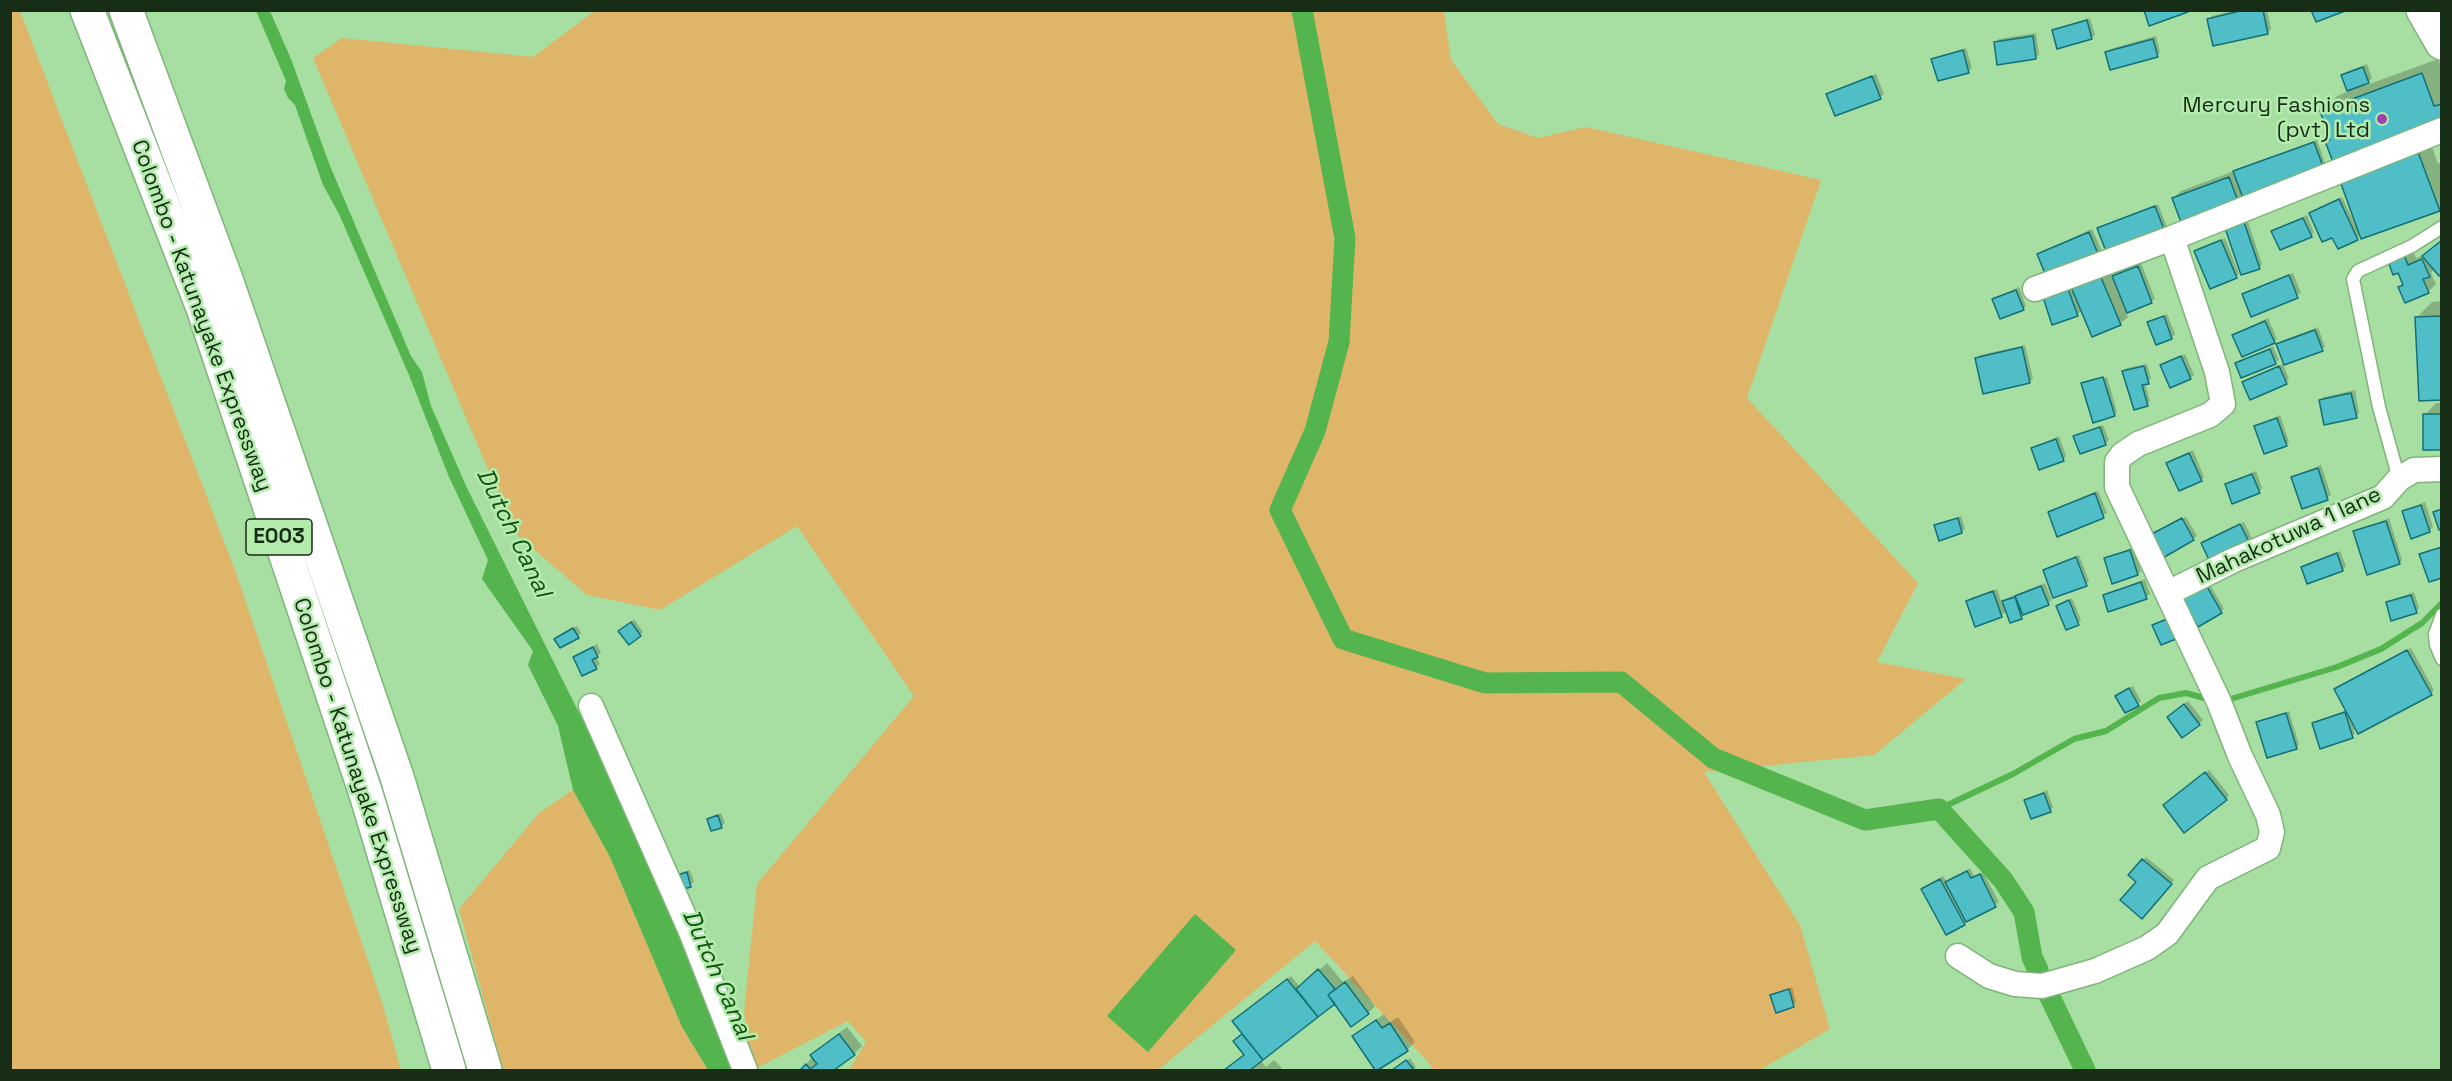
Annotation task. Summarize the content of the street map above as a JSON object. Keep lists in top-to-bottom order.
{
  "streets": {
    "highway": ["Colombo - Katunayake Expressway", "E003"],
    "street": ["Mahakotuwa 1 lane"]
  },
  "water": ["Dutch Canal"],
  "places": ["Mercury Fashions (pvt) Ltd"]
}
